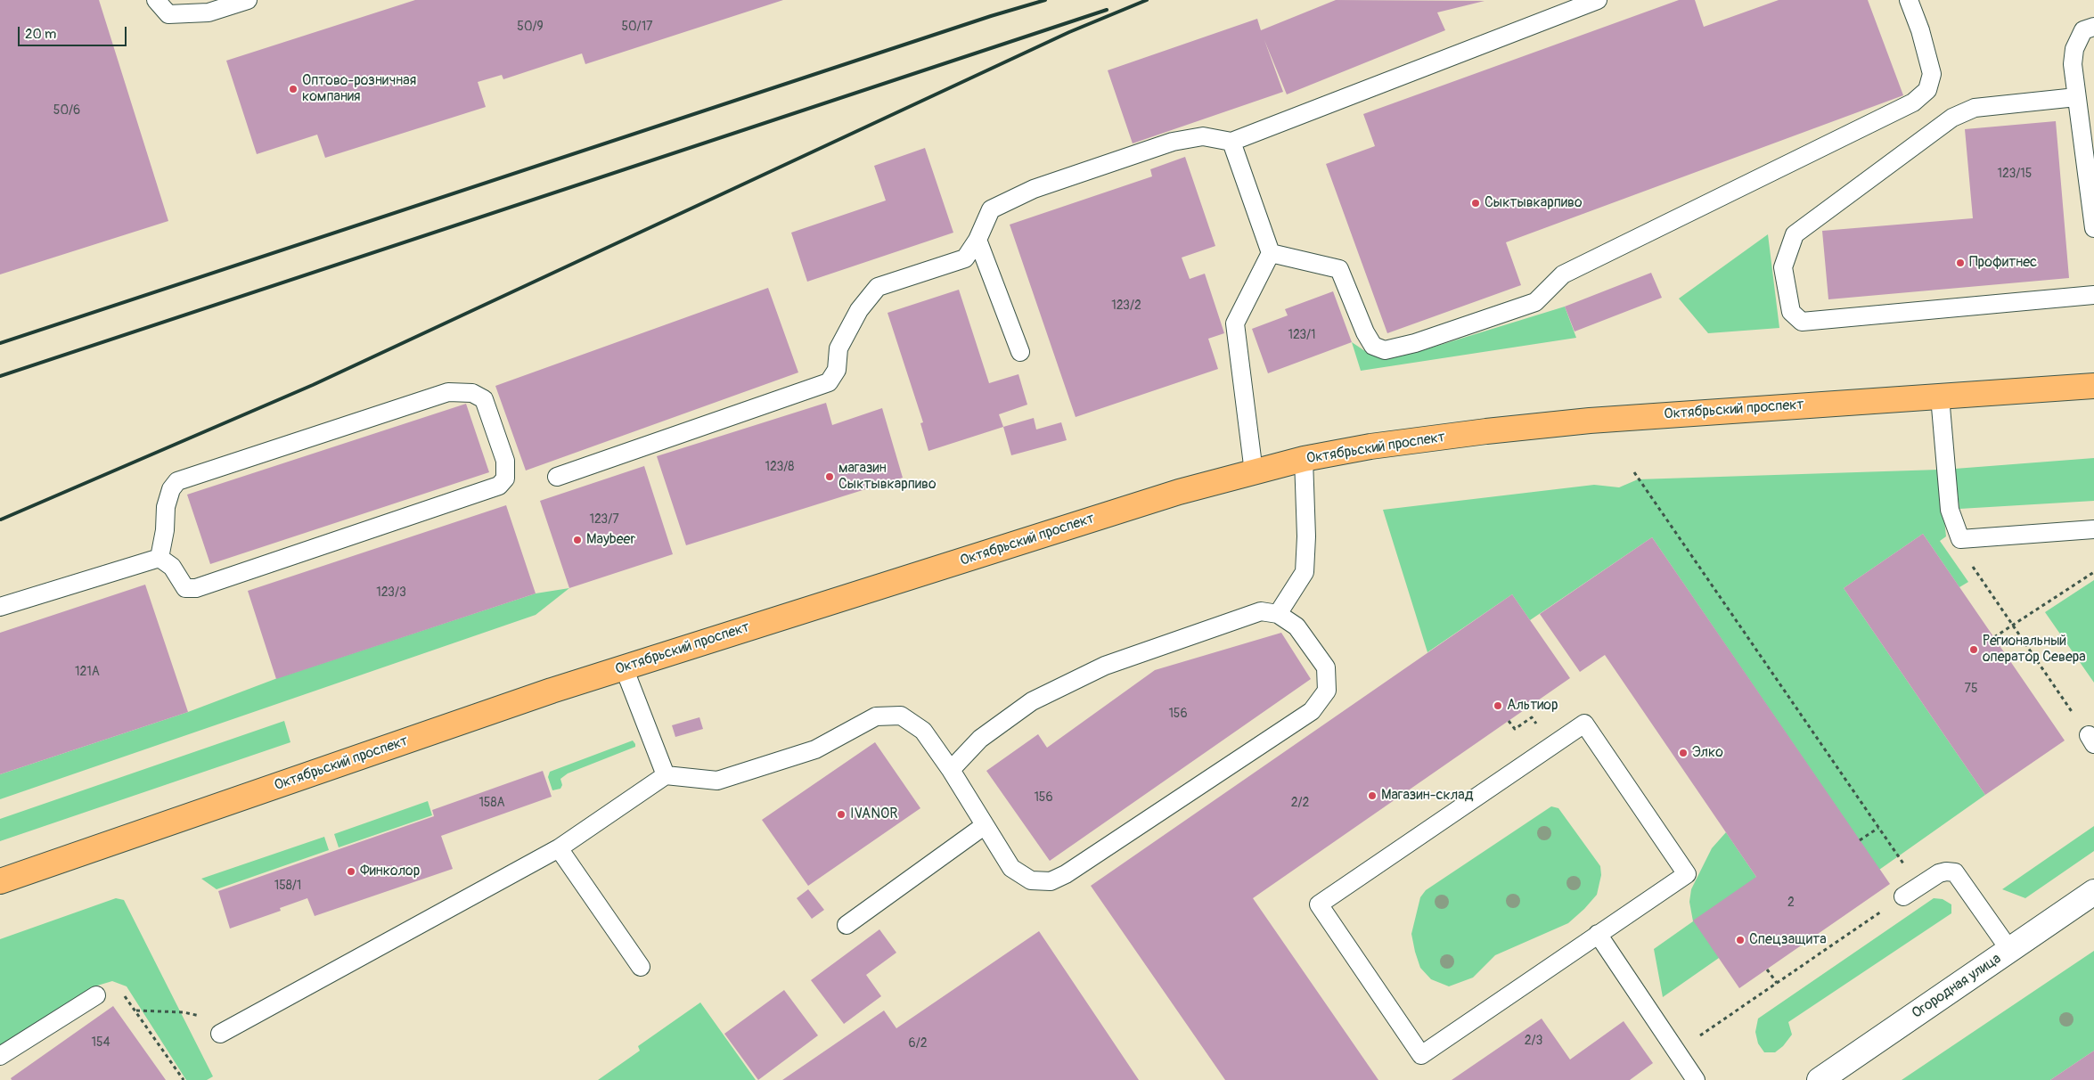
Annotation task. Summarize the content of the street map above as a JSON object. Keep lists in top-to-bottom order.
{
  "streets": {
    "main road": ["Октябрьский проспект"],
    "street": ["Огородная улица"]
  },
  "places": [
    "Оптово-розничная компания",
    "Сыктывкарпиво",
    "Профитнес",
    "магазин Сыктывкарпиво",
    "Maybeer",
    "Региональный оператор Севера",
    "Альтиор",
    "Элко",
    "Магазин-склад",
    "IVANOR",
    "Финколор",
    "Спецзащита"
  ],
  "house_numbers": [
    "50/9",
    "50/17",
    "50/6",
    "123/15",
    "123/2",
    "123/1",
    "123/8",
    "123/7",
    "123/3",
    "121А",
    "75",
    "156",
    "156",
    "158А",
    "2/2",
    "158/1",
    "2",
    "2/3",
    "154",
    "6/2"
  ],
  "scale_bar": "20 m"
}
